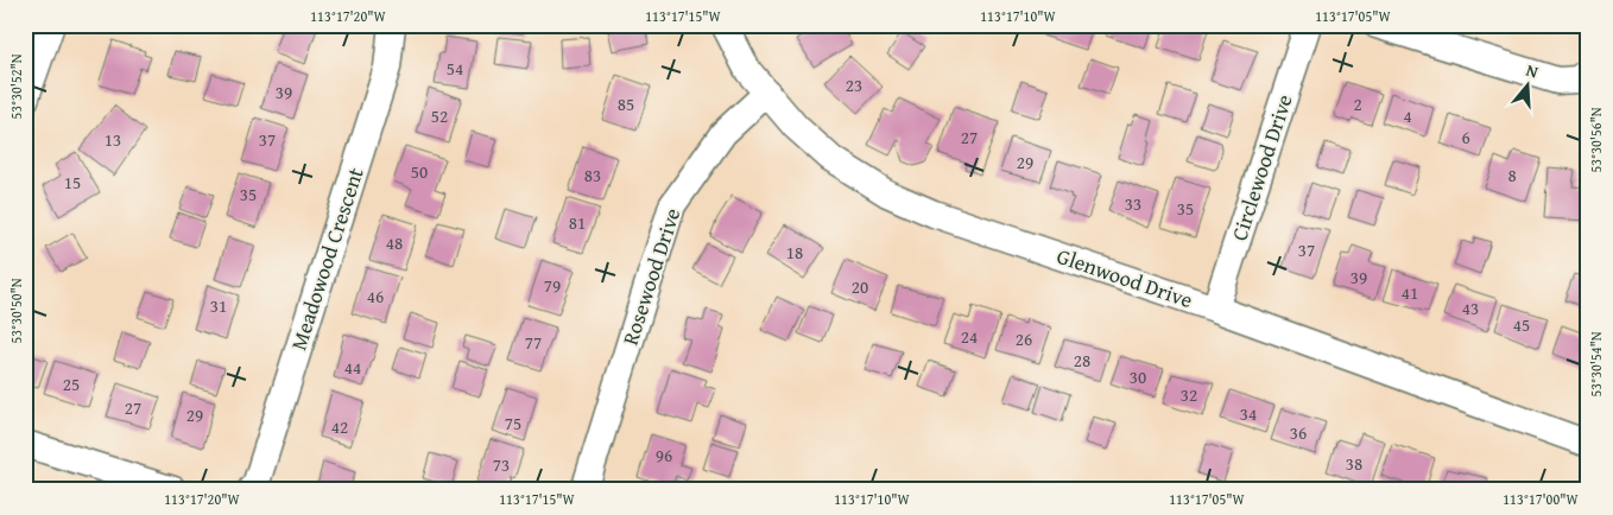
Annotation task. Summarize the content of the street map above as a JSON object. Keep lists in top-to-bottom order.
{
  "streets": {
    "street": [
      "Circlewood Drive",
      "Meadowood Crescent",
      "Rosewood Drive",
      "Glenwood Drive"
    ]
  },
  "crossings": [
    ["Circlewood Drive", "Glenwood Drive"],
    ["Rosewood Drive", "Glenwood Drive"]
  ],
  "house_numbers": [
    "54",
    "23",
    "39",
    "85",
    "2",
    "52",
    "4",
    "27",
    "6",
    "13",
    "37",
    "29",
    "50",
    "83",
    "8",
    "15",
    "35",
    "33",
    "35",
    "81",
    "48",
    "37",
    "18",
    "39",
    "79",
    "20",
    "41",
    "46",
    "31",
    "43",
    "45",
    "24",
    "26",
    "77",
    "28",
    "44",
    "30",
    "25",
    "32",
    "27",
    "34",
    "29",
    "75",
    "42",
    "36",
    "96",
    "38",
    "73"
  ],
  "north": "top",
  "coordinates": [
    "113°17'20\"W",
    "113°17'15\"W",
    "113°17'10\"W",
    "113°17'05\"W",
    "53°30'52\"N",
    "53°30'56\"N",
    "53°30'50\"N",
    "53°30'54\"N",
    "113°17'00\"W"
  ]
}
